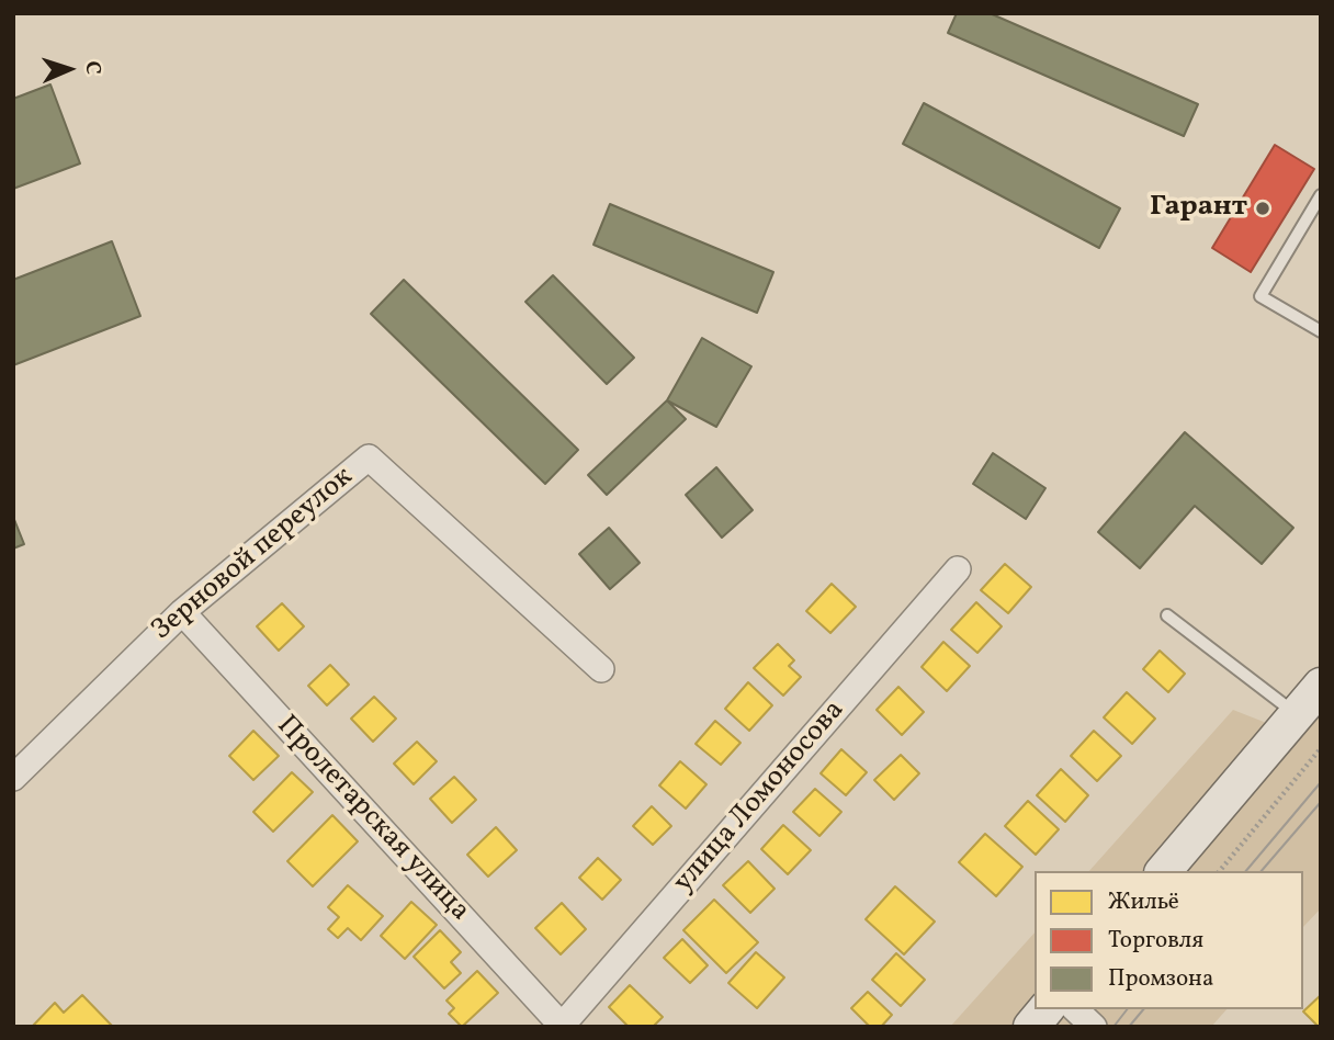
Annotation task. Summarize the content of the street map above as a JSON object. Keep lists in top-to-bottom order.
{
  "streets": {
    "street": ["Зерновой переулок", "улица Ломоносова", "Пролетарская улица"]
  },
  "crossings": [
    ["Зерновой переулок", "Пролетарская улица"],
    ["улица Ломоносова", "Пролетарская улица"]
  ],
  "places": ["Гарант"],
  "legend": ["Жильё", "Торговля", "Промзона"],
  "north": "right"
}
